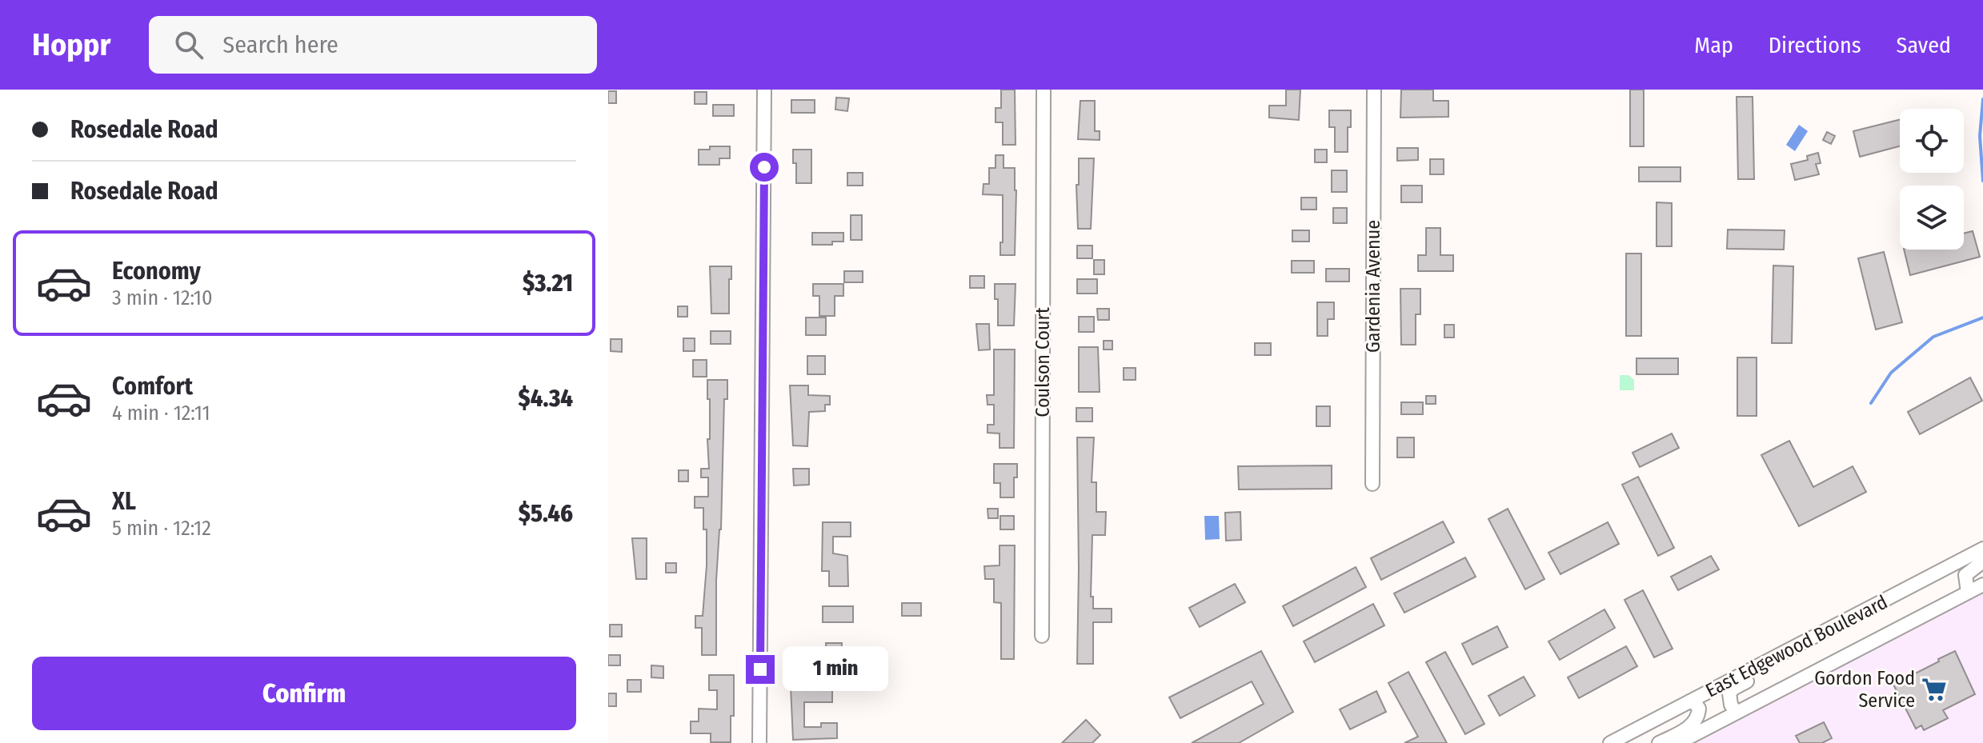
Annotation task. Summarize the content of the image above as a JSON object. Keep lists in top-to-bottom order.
{
  "streets": {
    "street": ["Gardenia Avenue", "Coulson Court", "East Edgewood Boulevard"]
  },
  "places": {
    "supermarket": ["Gordon Food Service"]
  },
  "page": {
    "header": "Hoppr",
    "search": "Search here",
    "nav": ["Map", "Directions", "Saved"],
    "banner": ["Rosedale Road", "Rosedale Road"],
    "list": [
      {
        "name": "Economy",
        "note": "3 min · 12:10",
        "value": "$3.21"
      },
      {
        "name": "Comfort",
        "note": "4 min · 12:11",
        "value": "$4.34"
      },
      {
        "name": "XL",
        "note": "5 min · 12:12",
        "value": "$5.46"
      }
    ],
    "buttons": "Confirm",
    "bubble": "1 min"
  }
}
